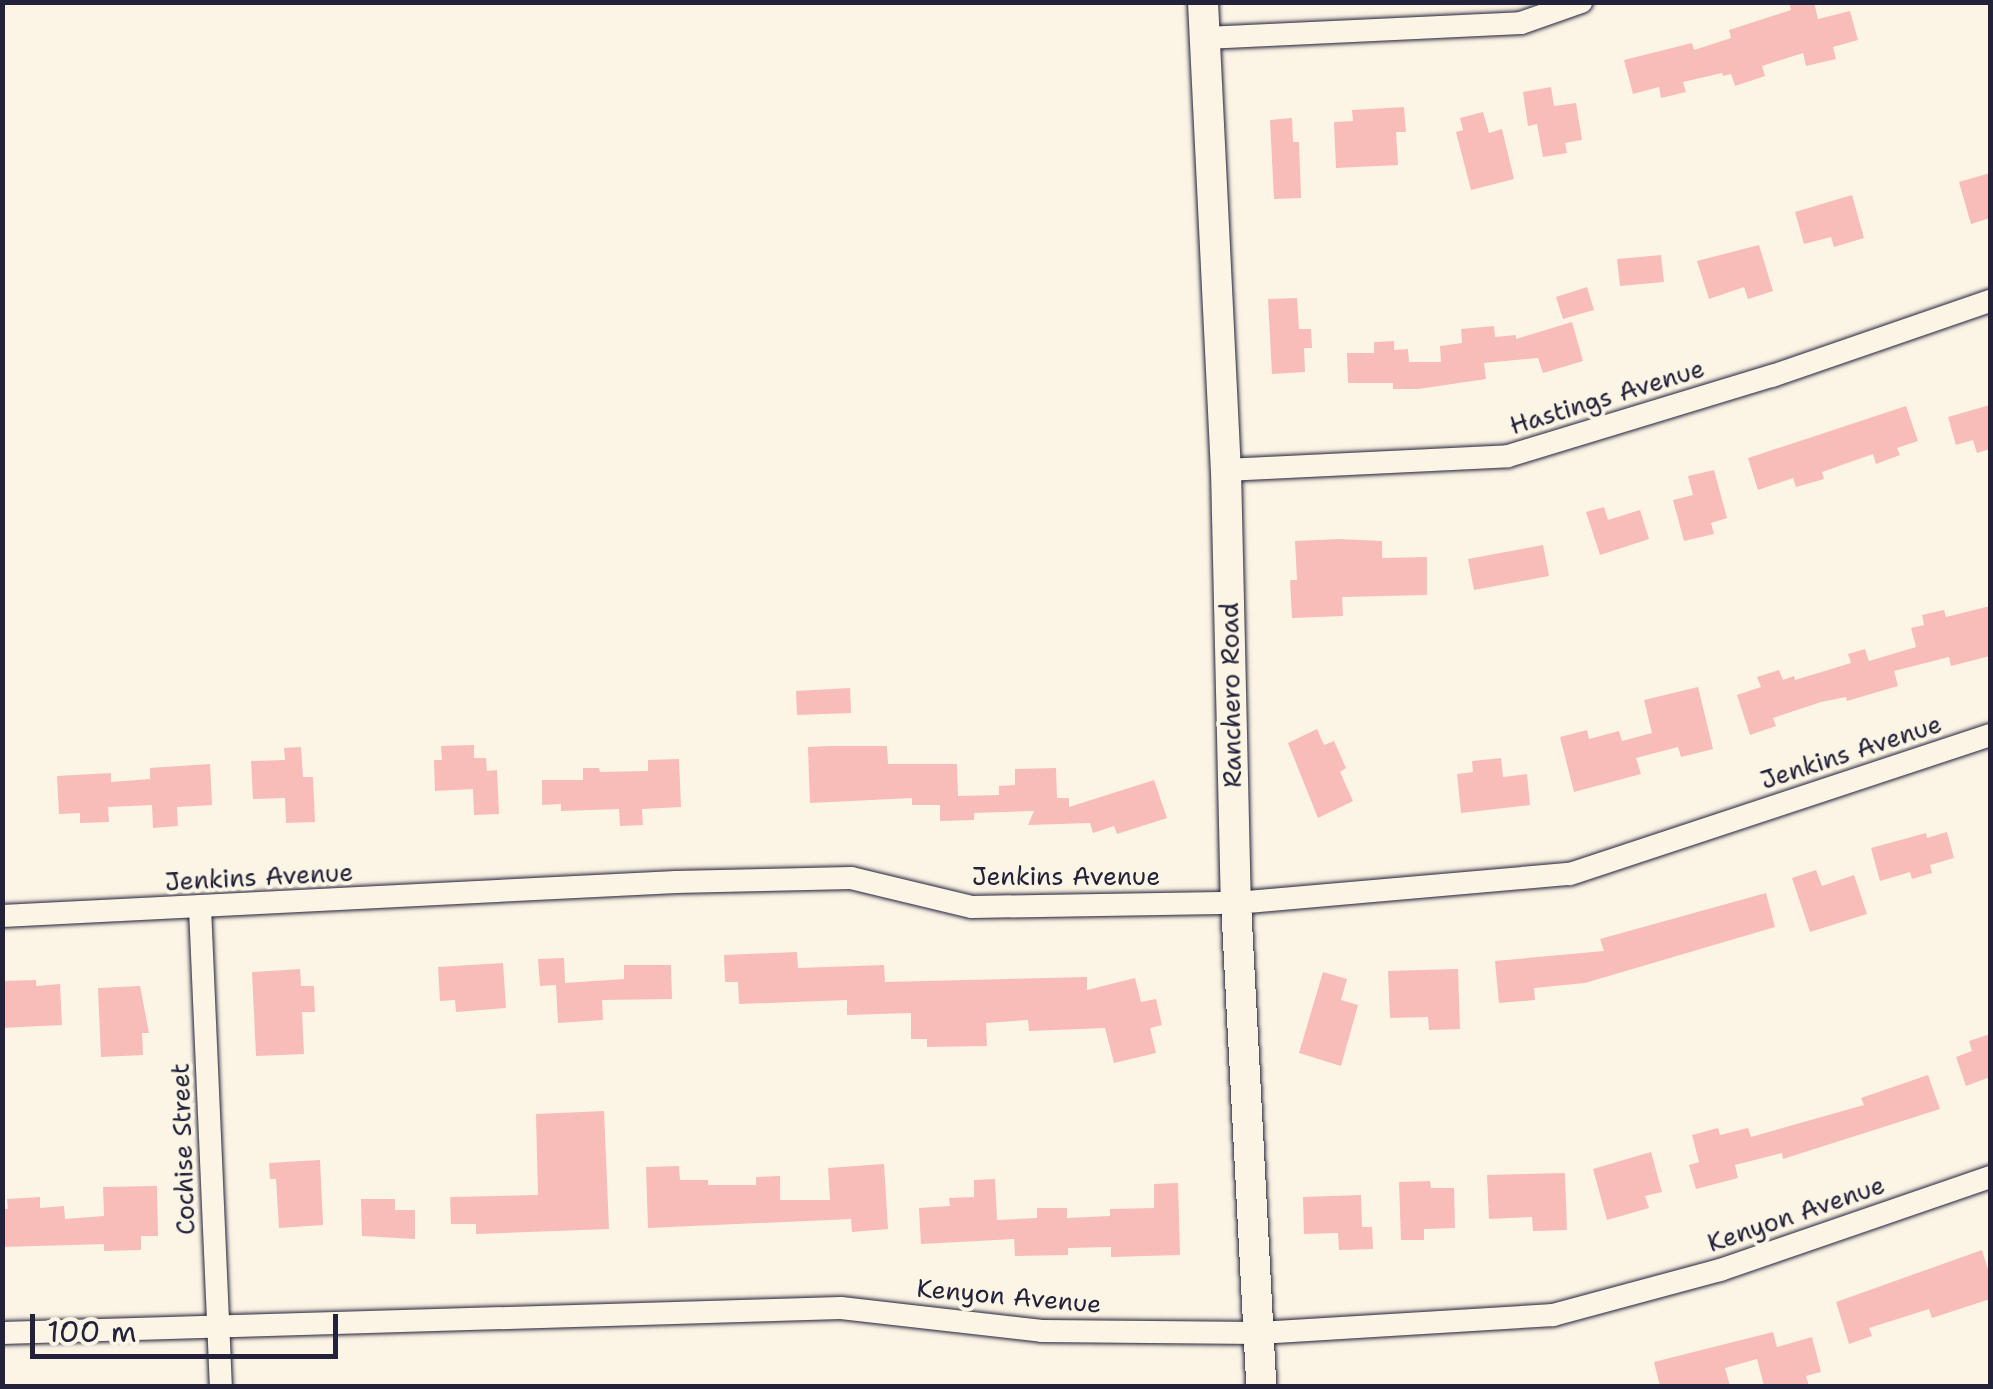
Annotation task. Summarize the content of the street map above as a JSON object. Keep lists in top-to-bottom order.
{
  "streets": {
    "main road": ["Ranchero Road"],
    "street": [
      "Hastings Avenue",
      "Jenkins Avenue",
      "Cochise Street",
      "Kenyon Avenue"
    ]
  },
  "crossings": [
    ["Hastings Avenue", "Ranchero Road"],
    ["Ranchero Road", "Jenkins Avenue"],
    ["Ranchero Road", "Kenyon Avenue"],
    ["Jenkins Avenue", "Cochise Street"],
    ["Cochise Street", "Kenyon Avenue"]
  ],
  "scale_bar": "100 m"
}
